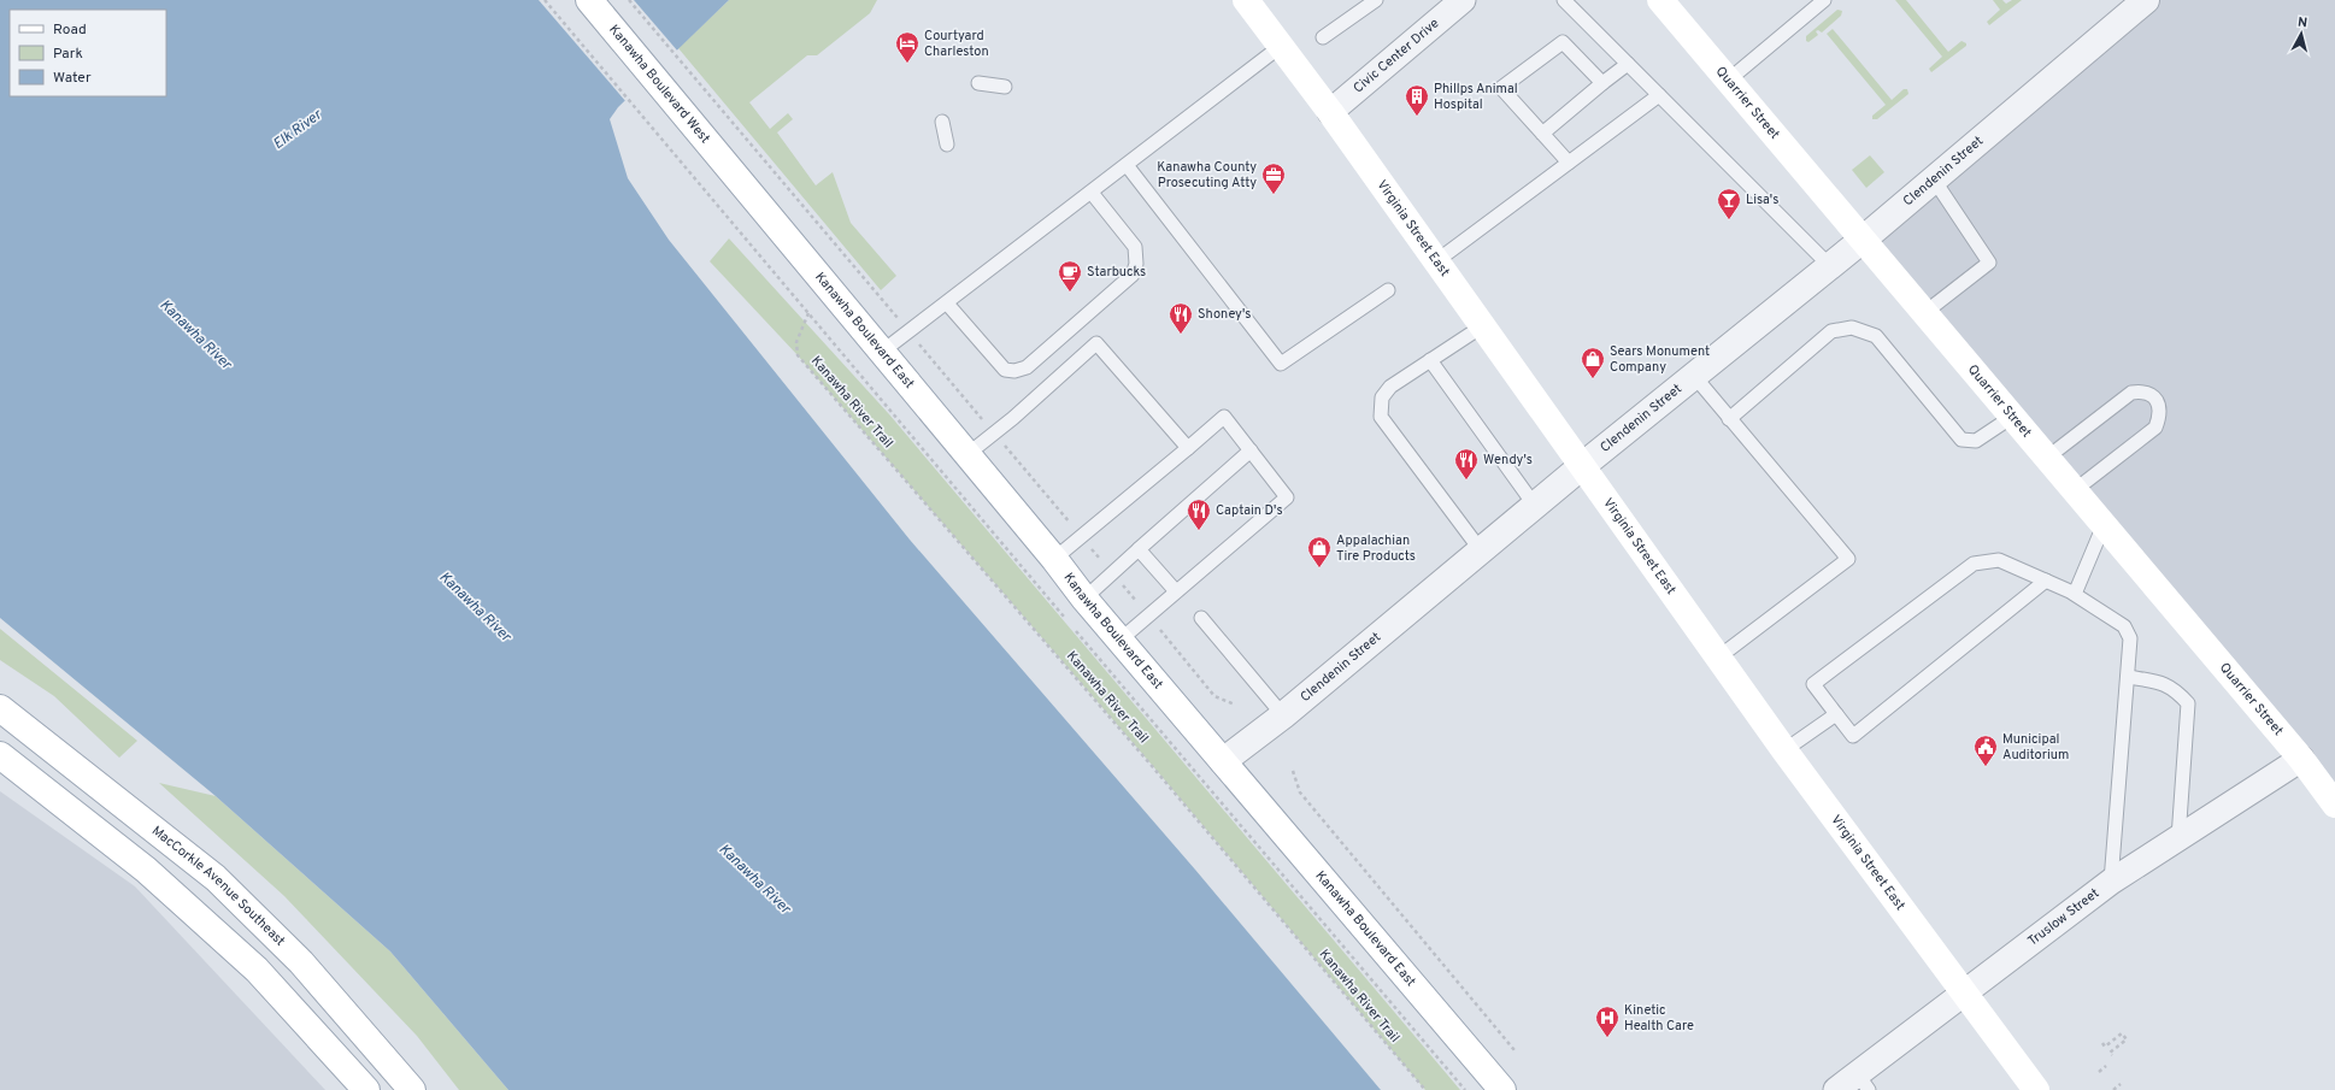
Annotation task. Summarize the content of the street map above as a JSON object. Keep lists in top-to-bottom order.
{
  "streets": {
    "main road": [
      "Kanawha Boulevard West",
      "Quarrier Street",
      "Virginia Street East",
      "Kanawha Boulevard East",
      "MacCorkle Avenue Southeast"
    ],
    "street": ["Civic Center Drive", "Clendenin Street", "Truslow Street"],
    "path": ["Kanawha River Trail"]
  },
  "crossings": [
    ["Civic Center Drive", "Virginia Street East"],
    ["Kanawha Boulevard West", "Kanawha Boulevard East"],
    ["Quarrier Street", "Clendenin Street"],
    ["Quarrier Street", "Truslow Street"],
    ["Clendenin Street", "Virginia Street East"],
    ["Clendenin Street", "Kanawha Boulevard East"],
    ["Virginia Street East", "Truslow Street"]
  ],
  "water": ["Elk River", "Kanawha River"],
  "places": {
    "hotel": ["Courtyard Charleston"],
    "building": ["Phillps Animal Hospital"],
    "office": ["Kanawha County Prosecuting Atty"],
    "bar": ["Lisa's"],
    "cafe": ["Starbucks"],
    "restaurant": ["Shoney's", "Wendy's", "Captain D's"],
    "shop": ["Sears Monument Company", "Appalachian Tire Products"],
    "public building": ["Municipal Auditorium"],
    "hospital": ["Kinetic Health Care"]
  },
  "legend": ["Road", "Park", "Water"],
  "north": "top"
}
